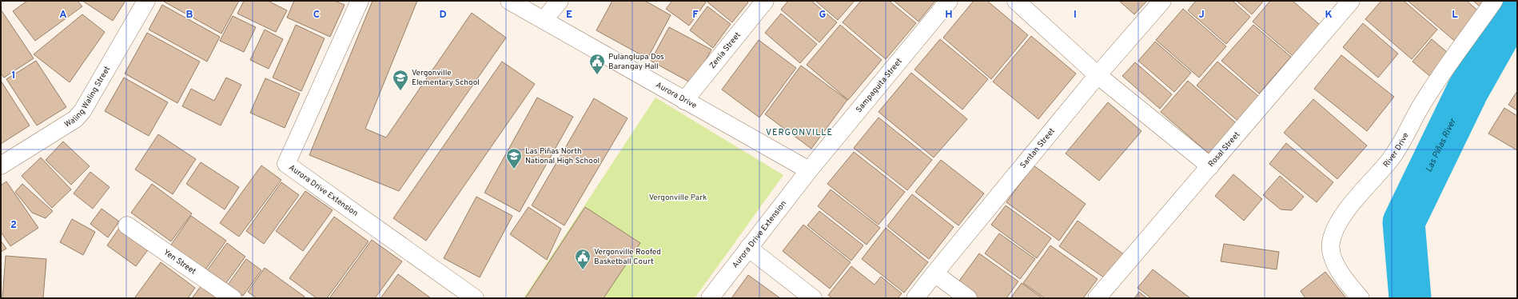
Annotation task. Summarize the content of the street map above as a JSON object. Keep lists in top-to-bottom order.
{
  "streets": {
    "street": [
      "Zenia Street",
      "Sampaguita Street",
      "Waling Waling Street",
      "Aurora Drive",
      "Santan Street",
      "Rosal Street",
      "River Drive",
      "Aurora Drive Extension",
      "Yen Street"
    ]
  },
  "crossings": [
    ["Zenia Street", "Aurora Drive"],
    ["Sampaguita Street", "Aurora Drive"],
    ["Sampaguita Street", "Aurora Drive Extension"],
    ["Aurora Drive", "Aurora Drive Extension"]
  ],
  "districts": ["VERGONVILLE"],
  "water": ["Las Piñas River"],
  "parks": ["Vergonville Park"],
  "places": {
    "public building": ["Pulanglupa Dos Barangay Hall", "Vergonville Roofed Basketball Court"],
    "school or university": ["Vergonville Elementary School", "Las Piñas North National High School"]
  },
  "grid": {
    "columns": [
      "A",
      "B",
      "C",
      "D",
      "E",
      "F",
      "G",
      "H",
      "I",
      "J",
      "K",
      "L"
    ],
    "rows": ["1", "2"]
  }
}
